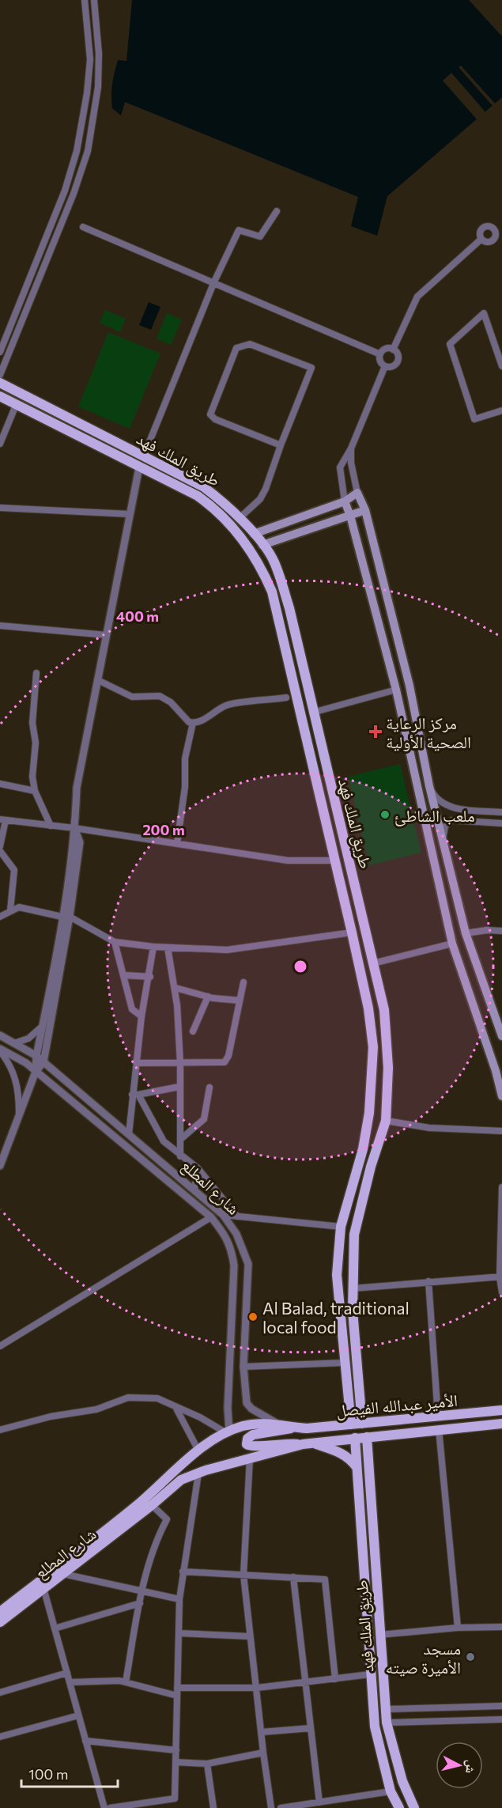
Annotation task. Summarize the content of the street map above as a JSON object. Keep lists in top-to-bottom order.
{
  "streets": {
    "main road": ["طريق الملك فهد", "شارع المطلع", "الأمير عبدالله الفيصل"]
  },
  "crossings": [
    ["طريق الملك فهد", "الأمير عبدالله الفيصل"],
    ["شارع المطلع", "الأمير عبدالله الفيصل"]
  ],
  "places": {
    "health": ["مركز الرعاية الصحية الأولية"],
    "other": ["ملعب الشاطئ", "Al Balad, traditional local food", "مسجد الأميرة صيته"]
  },
  "scale_bar": "100 m",
  "north": "right",
  "rings": ["400 m", "200 m"]
}
